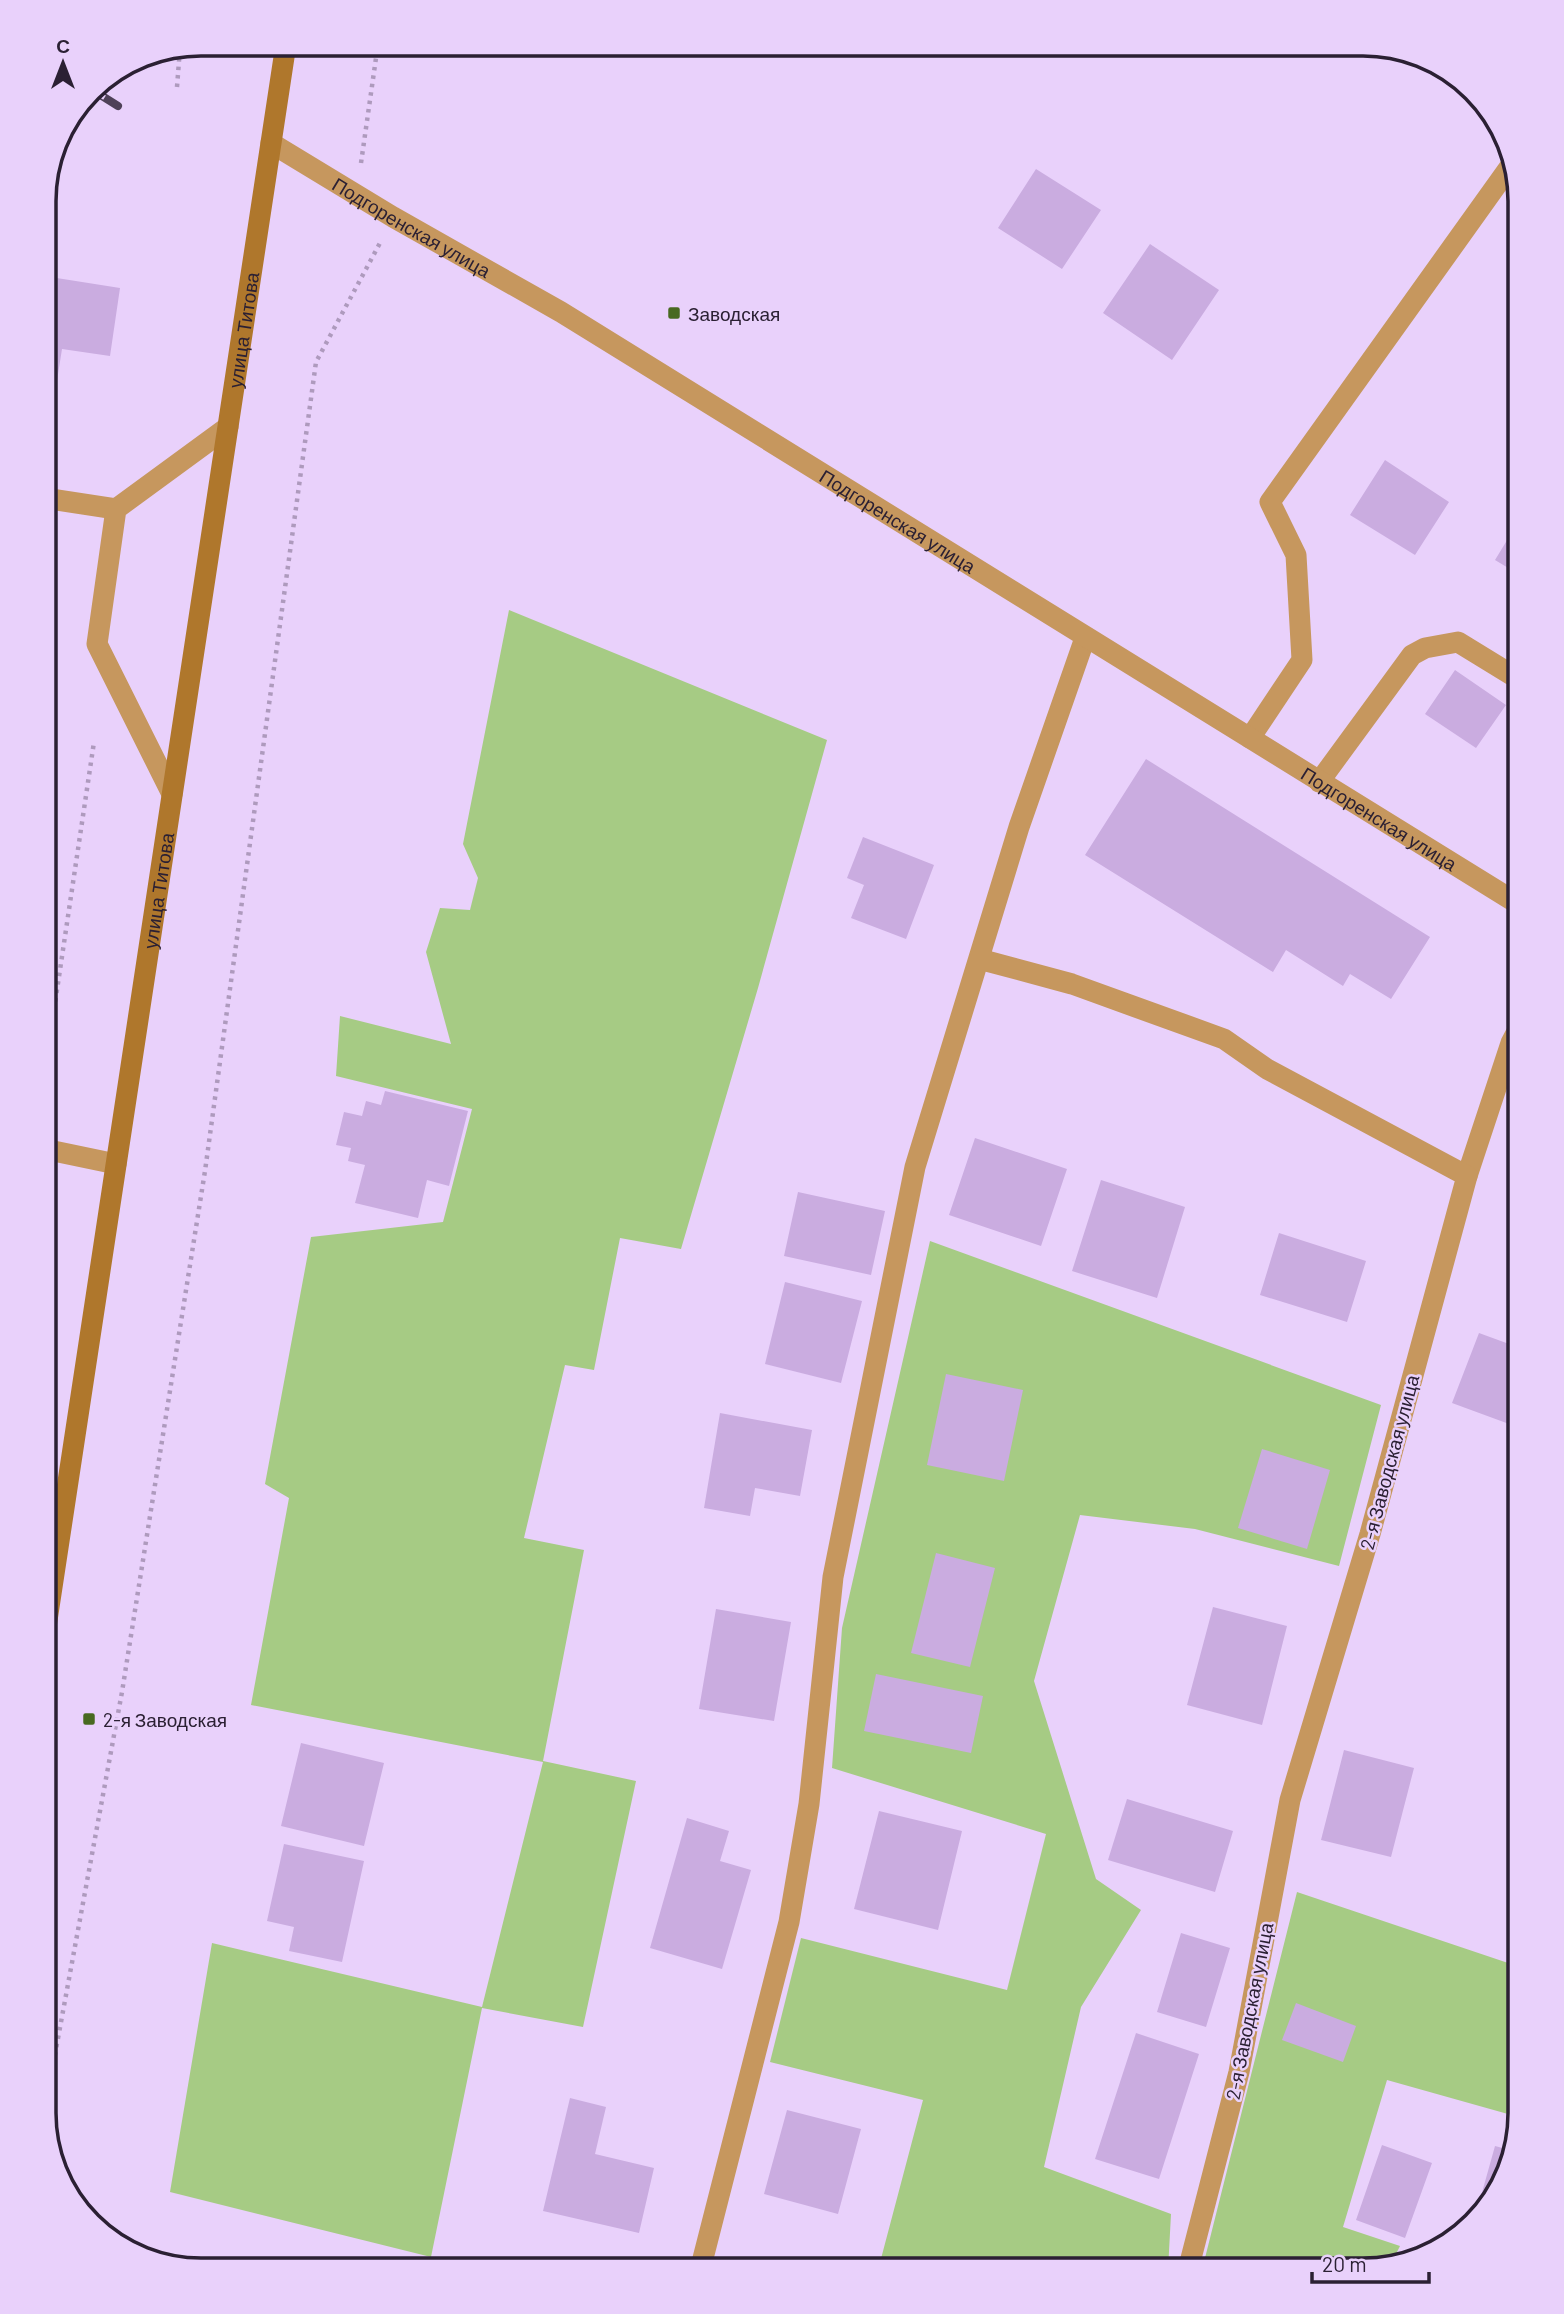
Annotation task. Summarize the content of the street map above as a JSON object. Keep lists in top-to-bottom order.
{
  "streets": {
    "main road": ["улица Титова"],
    "street": ["Подгоренская улица", "2-я Заводская улица"]
  },
  "crossings": [
    ["Подгоренская улица", "улица Титова"]
  ],
  "places": {
    "transit": ["Заводская", "2-я Заводская"]
  },
  "scale_bar": "20 m",
  "north": "top"
}
